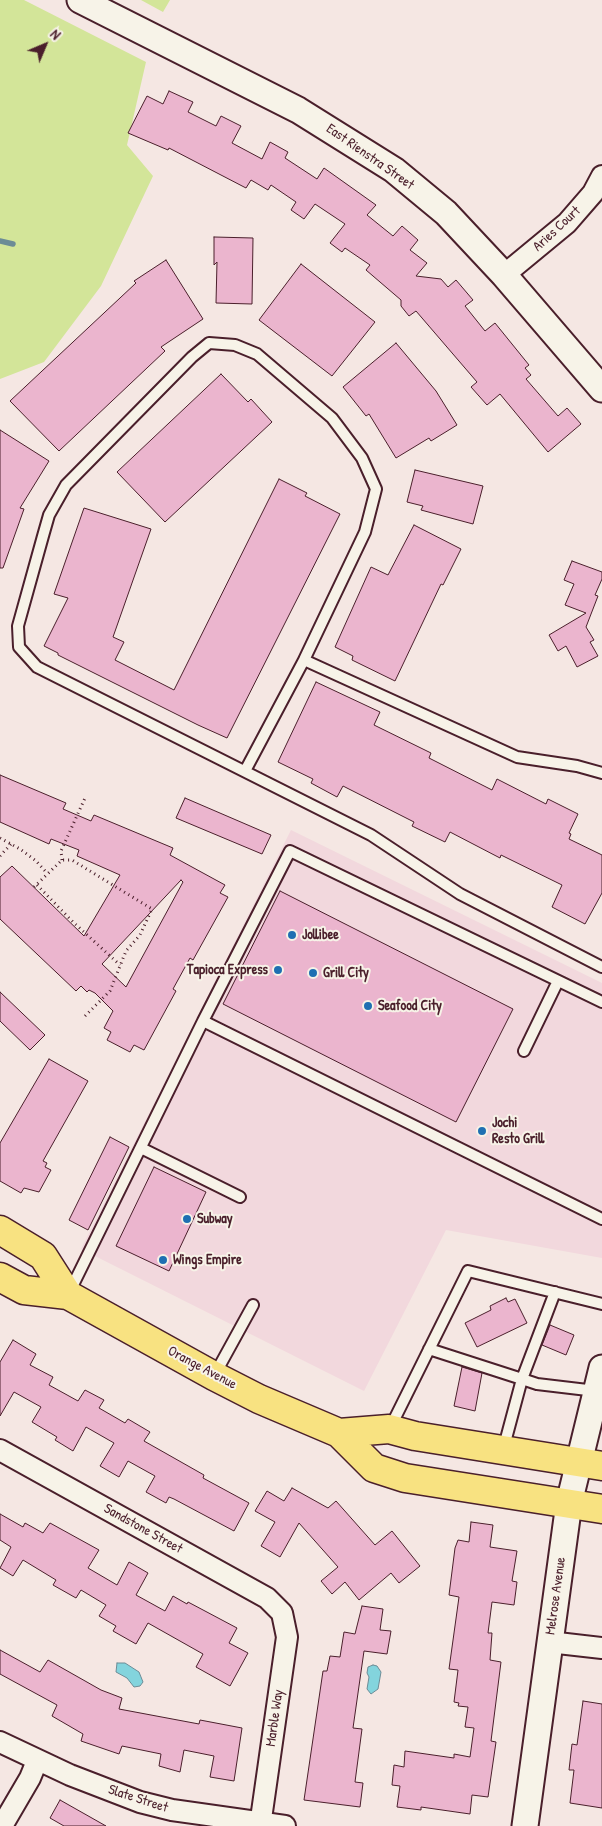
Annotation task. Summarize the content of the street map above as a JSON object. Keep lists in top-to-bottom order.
{
  "streets": {
    "main road": ["Orange Avenue"],
    "street": [
      "East Rienstra Street",
      "Aries Court",
      "Sandstone Street",
      "Melrose Avenue",
      "Marble Way",
      "Slate Street"
    ]
  },
  "crossings": [
    ["East Rienstra Street", "Aries Court"],
    ["Orange Avenue", "Melrose Avenue"],
    ["Sandstone Street", "Marble Way"],
    ["Marble Way", "Slate Street"]
  ],
  "places": [
    "Jollibee",
    "Tapioca Express",
    "Grill City",
    "Seafood City",
    "Jochi Resto Grill",
    "Subway",
    "Wings Empire"
  ],
  "north": "top right"
}
